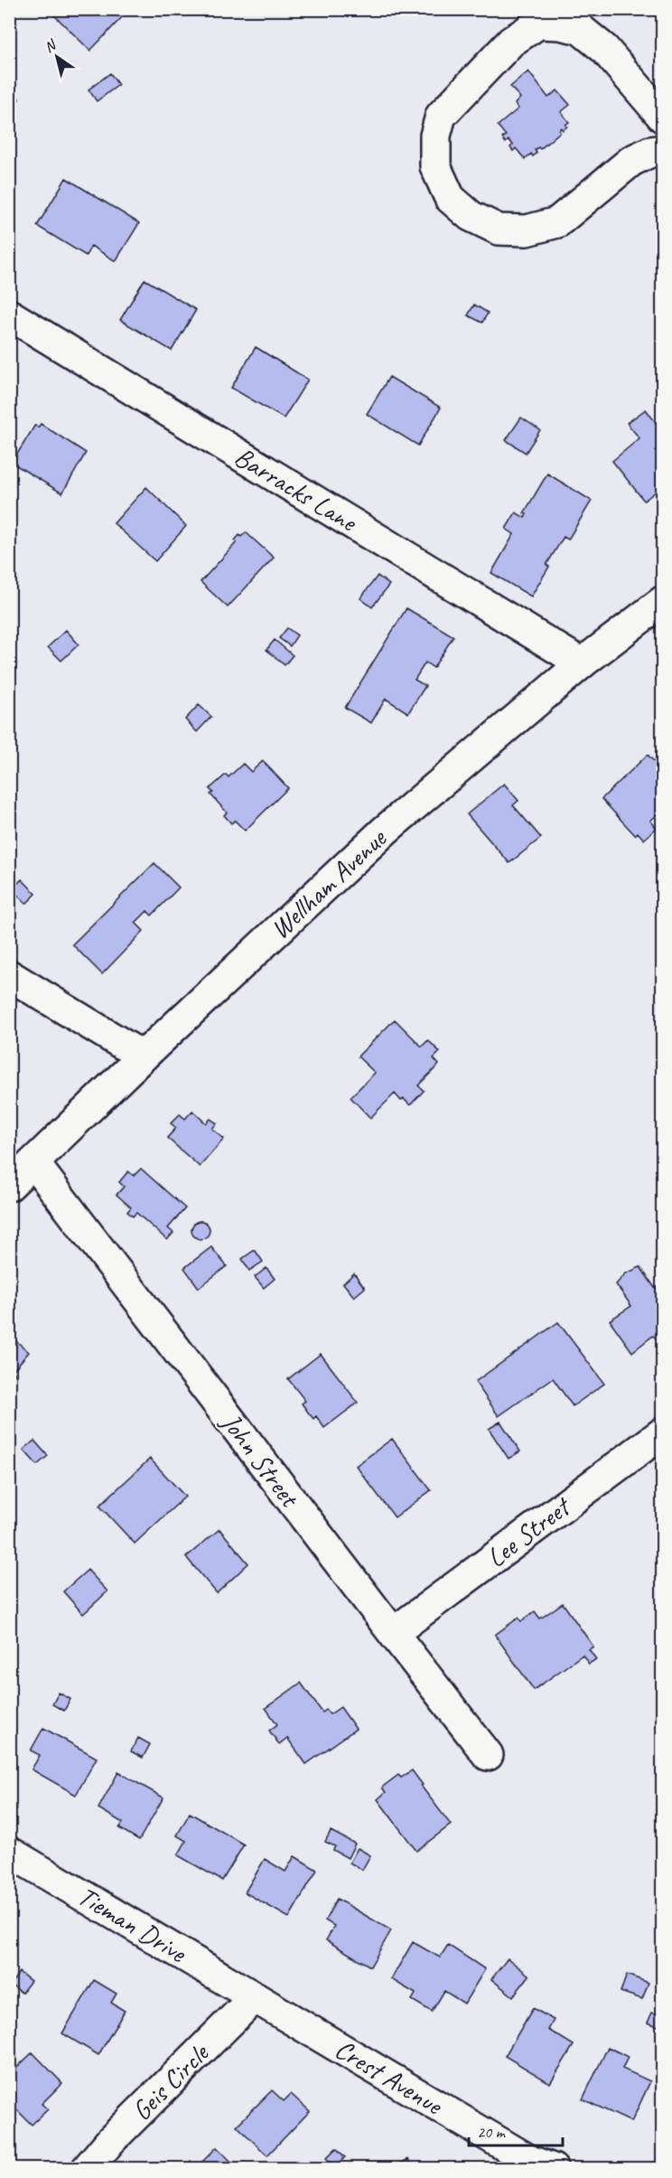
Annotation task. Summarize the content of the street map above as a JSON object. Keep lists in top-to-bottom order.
{
  "streets": {
    "street": [
      "Barracks Lane",
      "Wellham Avenue",
      "John Street",
      "Lee Street",
      "Tieman Drive",
      "Crest Avenue",
      "Geis Circle"
    ]
  },
  "crossings": [
    ["Barracks Lane", "Wellham Avenue"],
    ["Wellham Avenue", "John Street"],
    ["John Street", "Lee Street"],
    ["Tieman Drive", "Crest Avenue"],
    ["Tieman Drive", "Geis Circle"],
    ["Crest Avenue", "Geis Circle"]
  ],
  "scale_bar": "20 m",
  "north": "top left"
}
